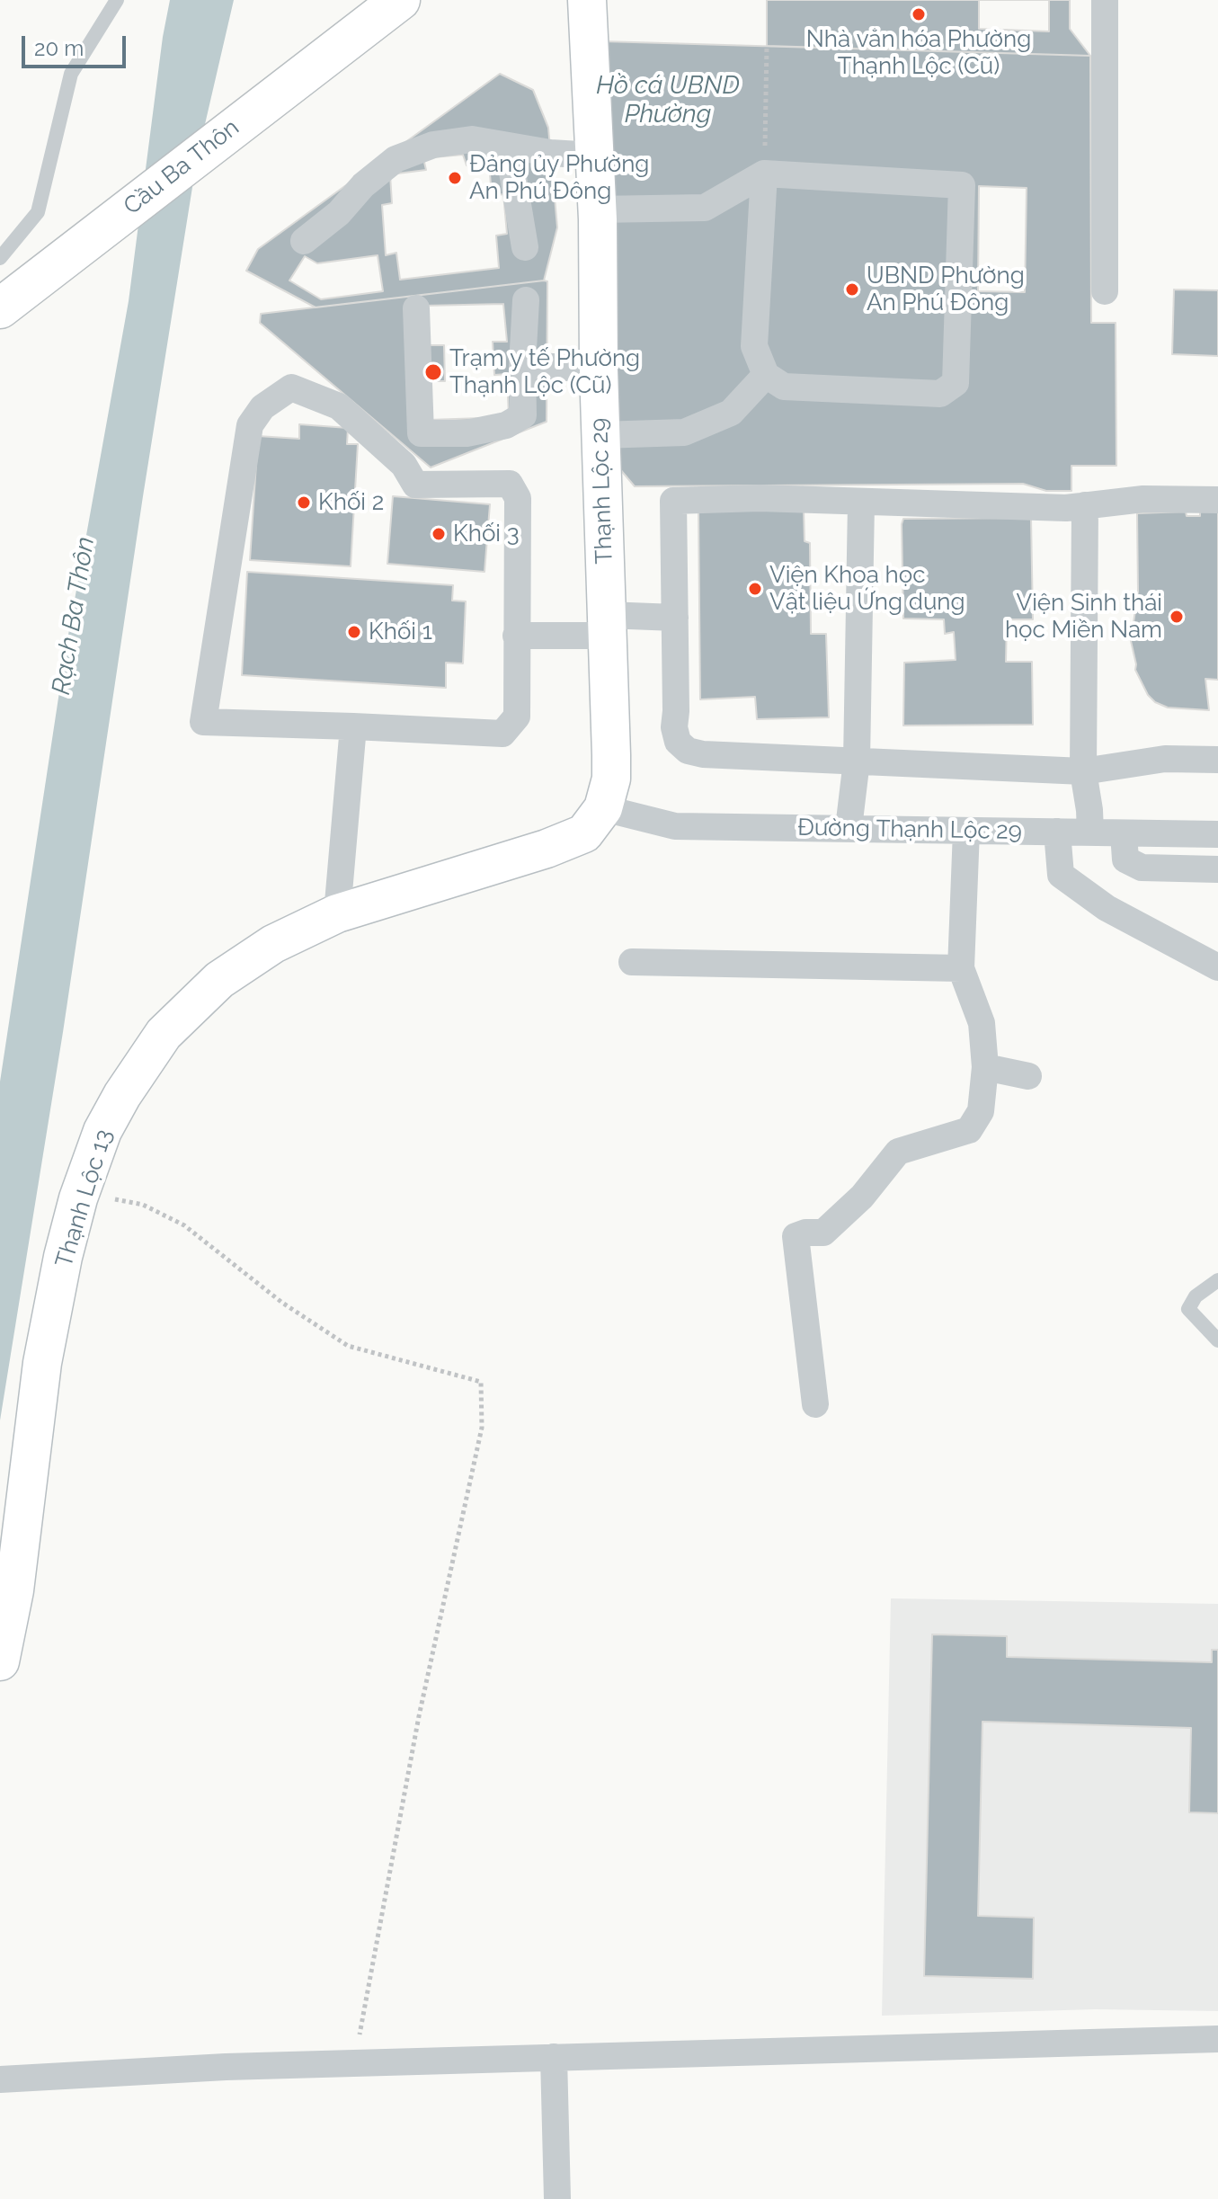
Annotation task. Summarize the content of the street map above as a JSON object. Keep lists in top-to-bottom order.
{
  "streets": {
    "main road": ["Cầu Ba Thôn"],
    "street": ["Thạnh Lộc 29", "Đường Thạnh Lộc 29", "Thạnh Lộc 13"]
  },
  "crossings": [
    ["Thạnh Lộc 29", "Đường Thạnh Lộc 29"],
    ["Thạnh Lộc 29", "Thạnh Lộc 13"],
    ["Đường Thạnh Lộc 29", "Thạnh Lộc 13"]
  ],
  "water": ["Hồ cá UBND Phường", "Rạch Ba Thôn"],
  "places": [
    "Nhà văn hóa Phường Thạnh Lộc (Cũ)",
    "Đảng ủy Phường An Phú Đông",
    "UBND Phường An Phú Đông",
    "Trạm y tế Phường Thạnh Lộc (Cũ)",
    "Khối 2",
    "Khối 3",
    "Viện Khoa học Vật liệu Ứng dụng",
    "Viện Sinh thái học Miền Nam",
    "Khối 1"
  ],
  "scale_bar": "20 m"
}
